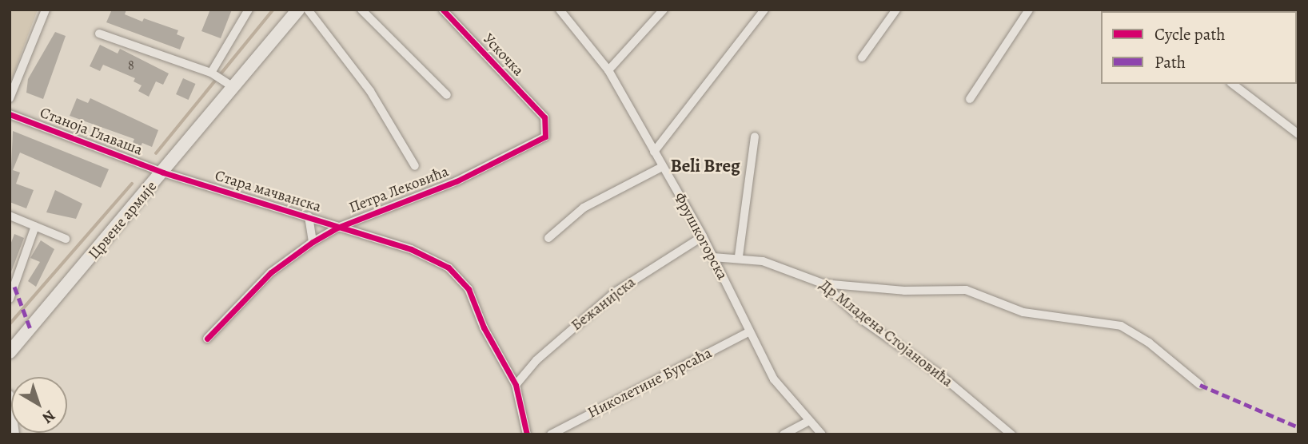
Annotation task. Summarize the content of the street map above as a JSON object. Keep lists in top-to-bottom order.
{
  "streets": {
    "main road": ["Црвене армије"],
    "street": [
      "Ускочка",
      "Станоја Главаша",
      "Петра Лековића",
      "Стара мачванска",
      "Фрушкогорска",
      "Бежанијска",
      "Др Младена Стојановића",
      "Николетине Бурсаћа"
    ]
  },
  "crossings": [
    ["Ускочка", "Петра Лековића"],
    ["Станоја Главаша", "Стара мачванска"],
    ["Станоја Главаша", "Црвене армије"],
    ["Петра Лековића", "Стара мачванска"],
    ["Стара мачванска", "Црвене армије"],
    ["Стара мачванска", "Бежанијска"],
    ["Фрушкогорска", "Бежанијска"],
    ["Фрушкогорска", "Др Младена Стојановића"],
    ["Фрушкогорска", "Николетине Бурсаћа"]
  ],
  "districts": ["Beli Breg"],
  "house_numbers": ["8"],
  "legend": ["Cycle path", "Path"],
  "north": "bottom right"
}
